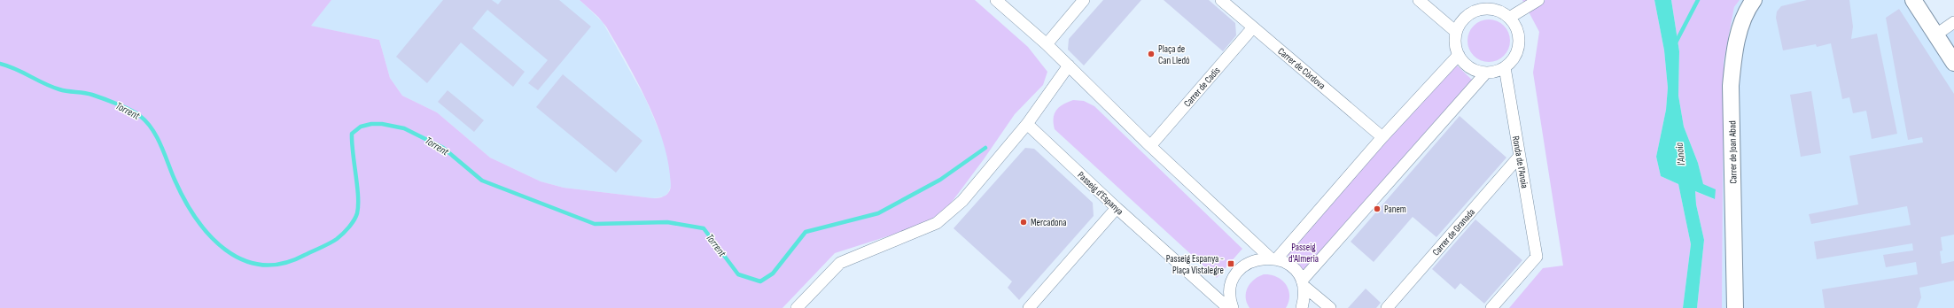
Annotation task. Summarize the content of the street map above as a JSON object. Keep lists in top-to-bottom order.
{
  "streets": {
    "street": [
      "Carrer de Còrdova",
      "Carrer de Cadis",
      "Carrer de Joan Abad",
      "Ronda de l'Anoia",
      "Passeig d'Espanya",
      "Carrer de Granada"
    ]
  },
  "crossings": [
    ["Carrer de Còrdova", "Carrer de Cadis"],
    ["Ronda de l'Anoia", "Carrer de Granada"]
  ],
  "water": ["Torrent", "l'Anoia"],
  "parks": ["Passeig d'Almeria"],
  "places": {
    "other": ["Plaça de Can Lledó", "Panem", "Mercadona"],
    "transit": ["Passeig Espanya - Plaça Vistalegre"]
  }
}
